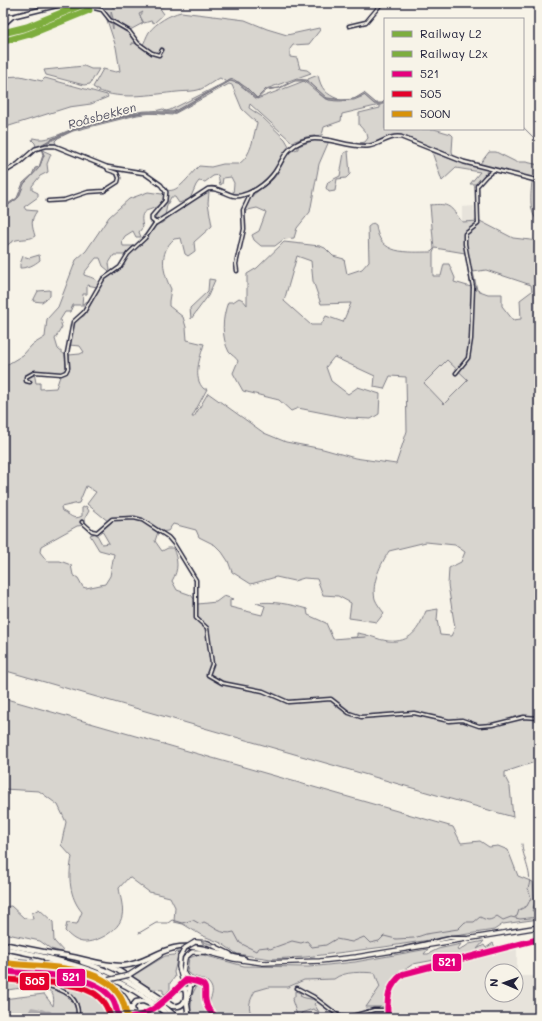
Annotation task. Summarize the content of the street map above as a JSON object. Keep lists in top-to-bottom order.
{
  "water": ["Roåsbekken"],
  "lines": [
    "rail line L2",
    "rail line L2x",
    "transit line 521",
    "transit line 500N",
    "transit line 505"
  ],
  "legend": [
    "Railway L2",
    "Railway L2x",
    "521",
    "505",
    "500N"
  ],
  "north": "left"
}
